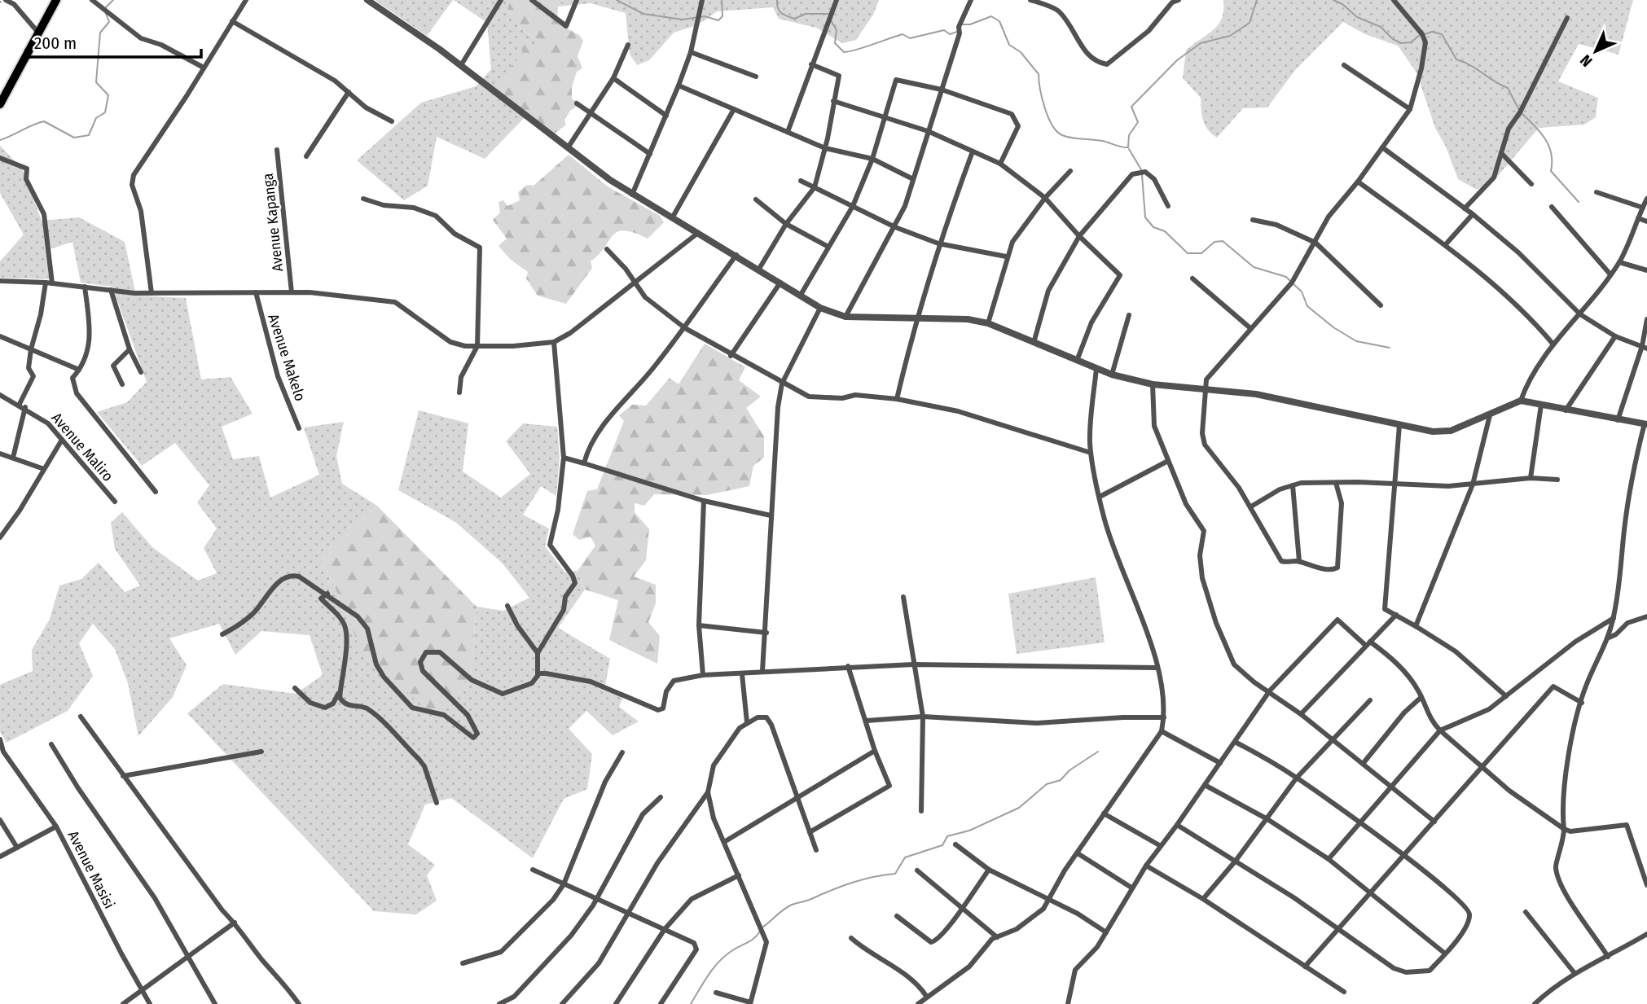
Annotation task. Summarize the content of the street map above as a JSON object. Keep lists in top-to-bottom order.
{
  "streets": {
    "street": [
      "Avenue Kapanga",
      "Avenue Makelo",
      "Avenue Maliro",
      "Avenue Masisi"
    ]
  },
  "scale_bar": "200 m",
  "north": "bottom left"
}
